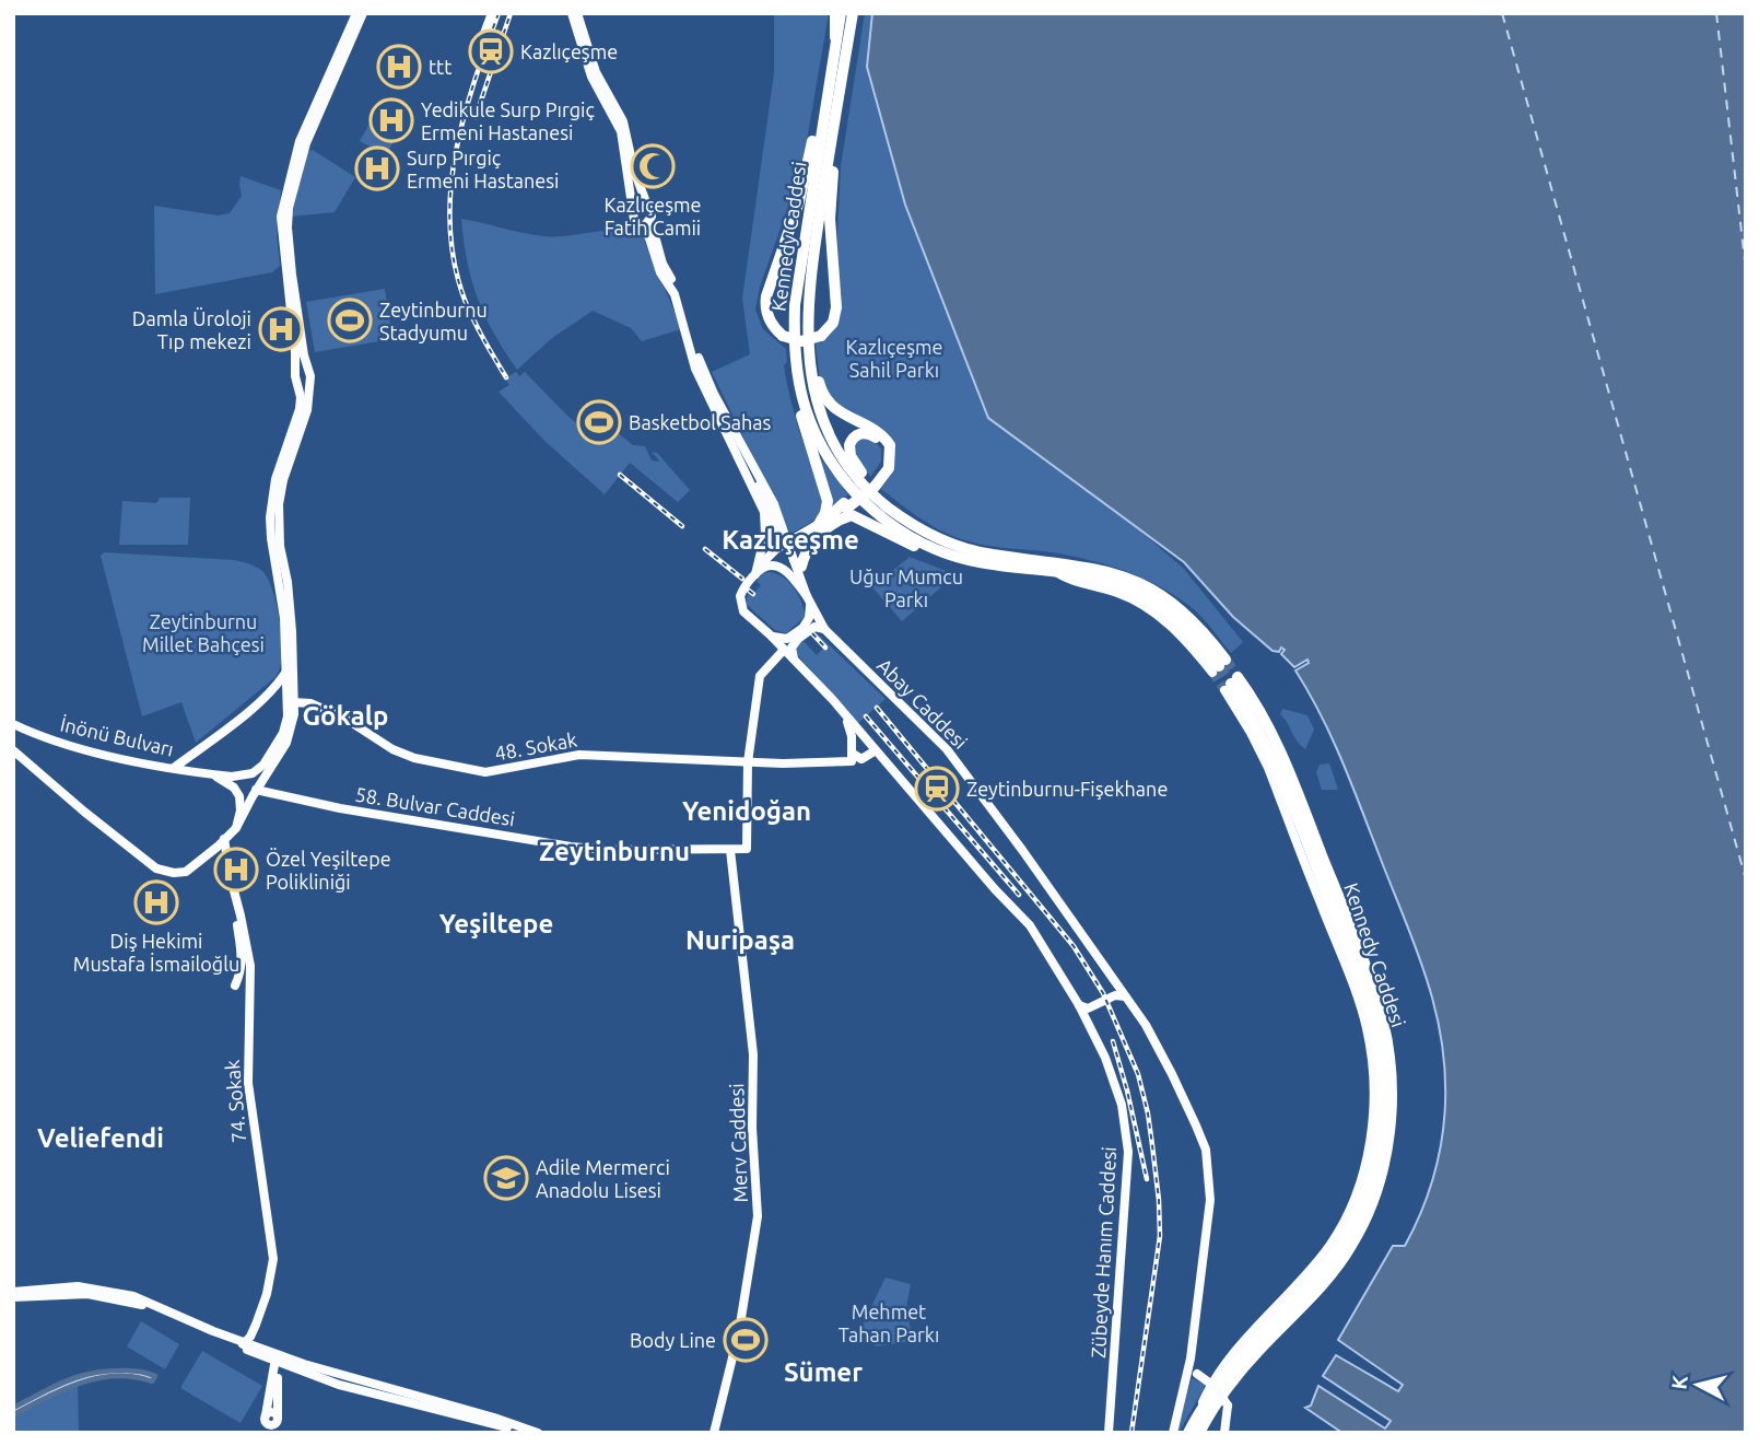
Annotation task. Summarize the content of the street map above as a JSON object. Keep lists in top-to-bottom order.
{
  "streets": {
    "highway": ["Kennedy Caddesi"],
    "main road": [
      "Abay Caddesi",
      "İnönü Bulvarı",
      "48. Sokak",
      "58. Bulvar Caddesi",
      "74. Sokak",
      "Merv Caddesi",
      "Zübeyde Hanım Caddesi"
    ]
  },
  "crossings": [
    ["Abay Caddesi", "Zübeyde Hanım Caddesi"],
    ["İnönü Bulvarı", "48. Sokak"],
    ["48. Sokak", "58. Bulvar Caddesi"],
    ["48. Sokak", "Zübeyde Hanım Caddesi"],
    ["58. Bulvar Caddesi", "Merv Caddesi"]
  ],
  "districts": [
    "Kazlıçeşme",
    "Gökalp",
    "Yenidoğan",
    "Zeytinburnu",
    "Yeşiltepe",
    "Nuripaşa",
    "Veliefendi",
    "Sümer"
  ],
  "parks": [
    "Kazlıçeşme Sahil Parkı",
    "Uğur Mumcu Parkı",
    "Zeytinburnu Millet Bahçesi",
    "Mehmet Tahan Parkı"
  ],
  "places": {
    "station": ["Kazlıçeşme", "Zeytinburnu-Fişekhane"],
    "hospital": [
      "ttt",
      "Yedikule Surp Pırgiç Ermeni Hastanesi",
      "Surp Pırgiç Ermeni Hastanesi",
      "Damla Üroloji Tıp mekezi",
      "Özel Yeşiltepe Polikliniği",
      "Diş Hekimi Mustafa İsmailoğlu"
    ],
    "mosque": ["Kazlıçeşme Fatih Camii"],
    "sports": ["Zeytinburnu Stadyumu", "Basketbol Sahas", "Body Line"],
    "school or university": ["Adile Mermerci Anadolu Lisesi"]
  },
  "north": "left"
}
